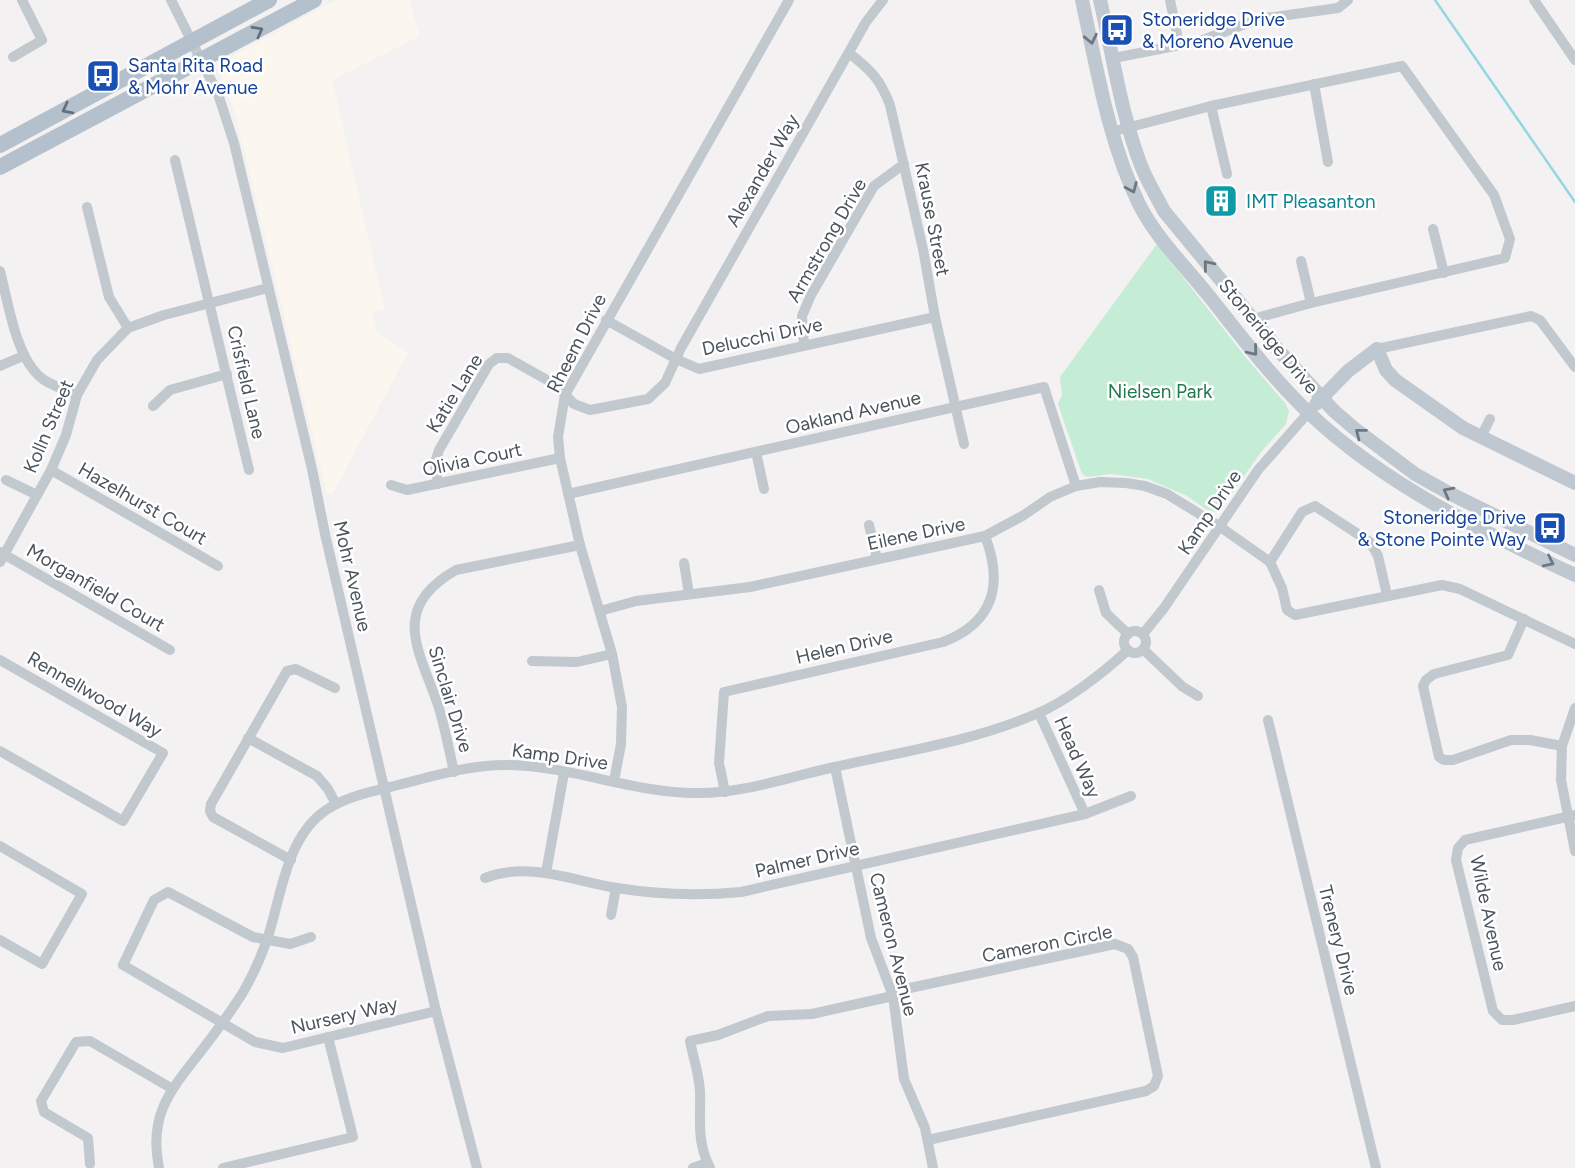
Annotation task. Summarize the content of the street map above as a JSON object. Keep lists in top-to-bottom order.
{
  "streets": {
    "main road": ["Stoneridge Drive"],
    "street": [
      "Alexander Way",
      "Krause Street",
      "Armstrong Drive",
      "Delucchi Drive",
      "Rheem Drive",
      "Crisfield Lane",
      "Katie Lane",
      "Oakland Avenue",
      "Kolln Street",
      "Olivia Court",
      "Hazelhurst Court",
      "Kamp Drive",
      "Eilene Drive",
      "Mohr Avenue",
      "Morganfield Court",
      "Helen Drive",
      "Rennellwood Way",
      "Sinclair Drive",
      "Head Way",
      "Palmer Drive",
      "Wilde Avenue",
      "Trenery Drive",
      "Cameron Circle",
      "Cameron Avenue",
      "Nursery Way"
    ]
  },
  "crossings": [
    ["Alexander Way", "Krause Street"],
    ["Alexander Way", "Delucchi Drive"],
    ["Alexander Way", "Rheem Drive"],
    ["Alexander Way", "Katie Lane"],
    ["Krause Street", "Armstrong Drive"],
    ["Krause Street", "Delucchi Drive"],
    ["Krause Street", "Oakland Avenue"],
    ["Armstrong Drive", "Delucchi Drive"],
    ["Delucchi Drive", "Rheem Drive"],
    ["Stoneridge Drive", "Kamp Drive"],
    ["Rheem Drive", "Katie Lane"],
    ["Rheem Drive", "Oakland Avenue"],
    ["Rheem Drive", "Olivia Court"],
    ["Rheem Drive", "Kamp Drive"],
    ["Rheem Drive", "Eilene Drive"],
    ["Rheem Drive", "Sinclair Drive"],
    ["Crisfield Lane", "Kolln Street"],
    ["Katie Lane", "Olivia Court"],
    ["Oakland Avenue", "Eilene Drive"],
    ["Kolln Street", "Hazelhurst Court"],
    ["Kolln Street", "Mohr Avenue"],
    ["Kolln Street", "Morganfield Court"],
    ["Kamp Drive", "Eilene Drive"],
    ["Kamp Drive", "Mohr Avenue"],
    ["Kamp Drive", "Helen Drive"],
    ["Kamp Drive", "Sinclair Drive"],
    ["Kamp Drive", "Head Way"],
    ["Kamp Drive", "Cameron Avenue"],
    ["Kamp Drive", "Nursery Way"],
    ["Eilene Drive", "Helen Drive"],
    ["Mohr Avenue", "Nursery Way"],
    ["Head Way", "Palmer Drive"],
    ["Palmer Drive", "Cameron Avenue"],
    ["Cameron Circle", "Cameron Avenue"]
  ],
  "parks": ["Nielsen Park"],
  "places": {
    "bus stop": ["Stoneridge Drive & Moreno Avenue", "Santa Rita Road & Mohr Avenue", "Stoneridge Drive & Stone Pointe Way"],
    "building": ["IMT Pleasanton"]
  }
}
